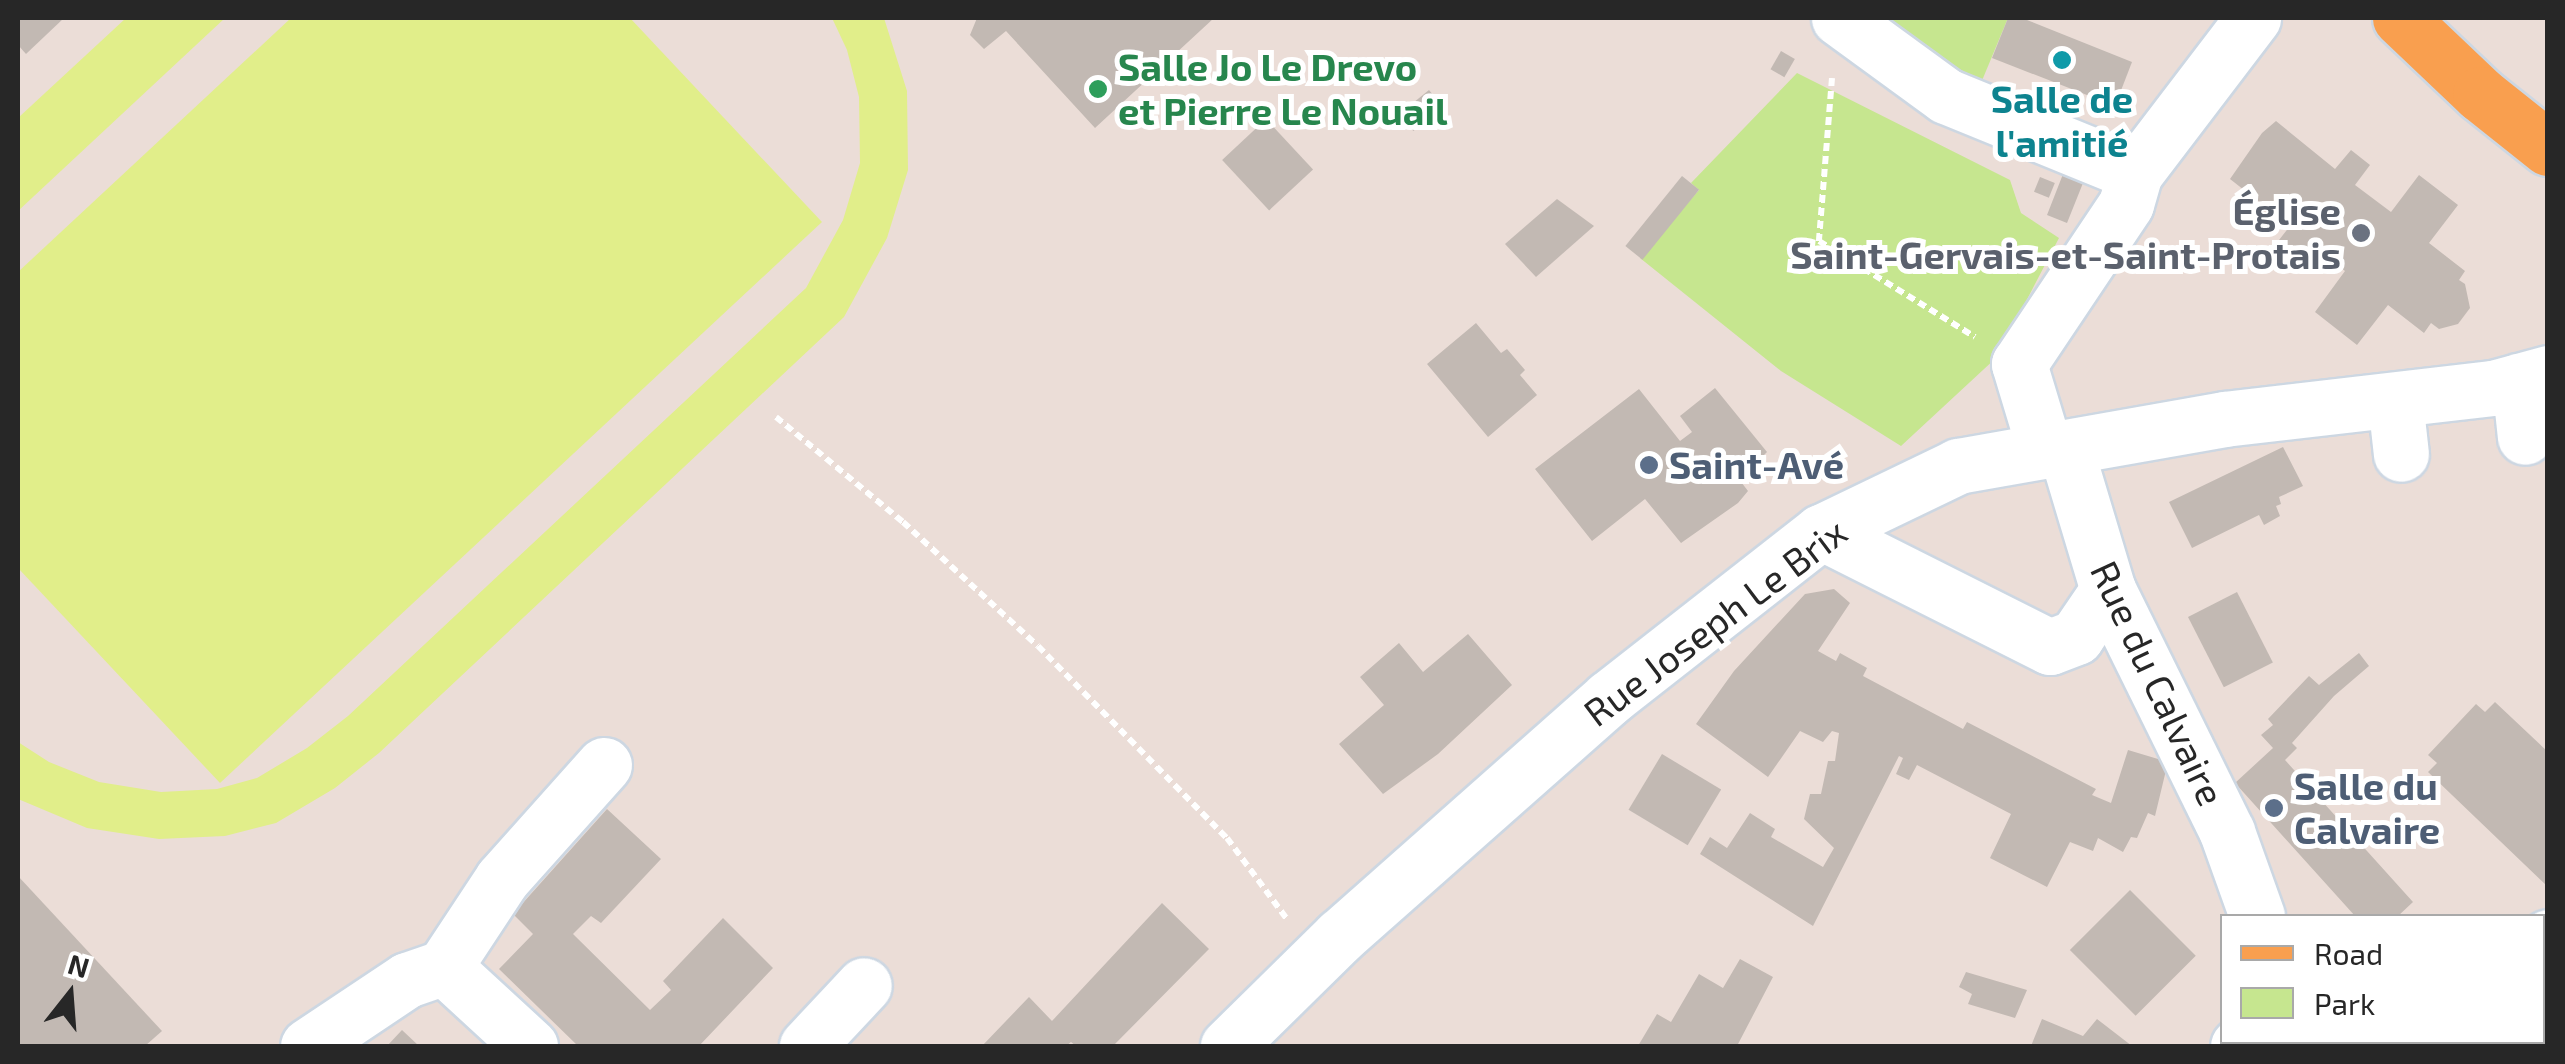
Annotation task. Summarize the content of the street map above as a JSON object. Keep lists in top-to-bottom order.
{
  "streets": {
    "street": ["Rue Joseph Le Brix", "Rue du Calvaire"]
  },
  "crossings": [
    ["Rue Joseph Le Brix", "Rue du Calvaire"]
  ],
  "places": [
    "Salle de l'amitié",
    "Salle Jo Le Drevo et Pierre Le Nouail",
    "Église Saint-Gervais-et-Saint-Protais",
    "Saint-Avé",
    "Salle du Calvaire"
  ],
  "legend": ["Road", "Park"],
  "north": "top"
}
